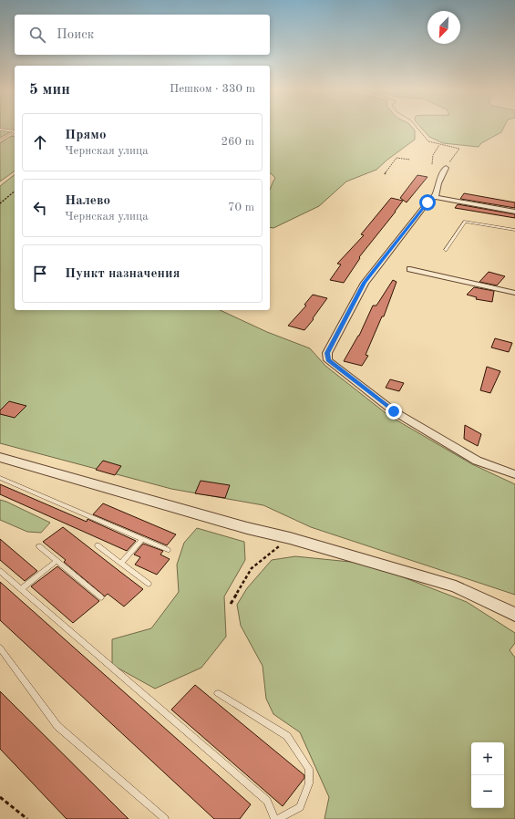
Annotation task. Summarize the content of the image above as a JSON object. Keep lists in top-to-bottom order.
{
  "north": "bottom left",
  "page": {
    "search": "Поиск",
    "heading": ["5 мин", "Пешком · 330 m"],
    "list": [
      ["Прямо", "Чернская улица", "260 m"],
      ["Налево", "Чернская улица", "70 m"],
      "Пункт назначения"
    ],
    "map_buttons": ["+", "−"]
  }
}
